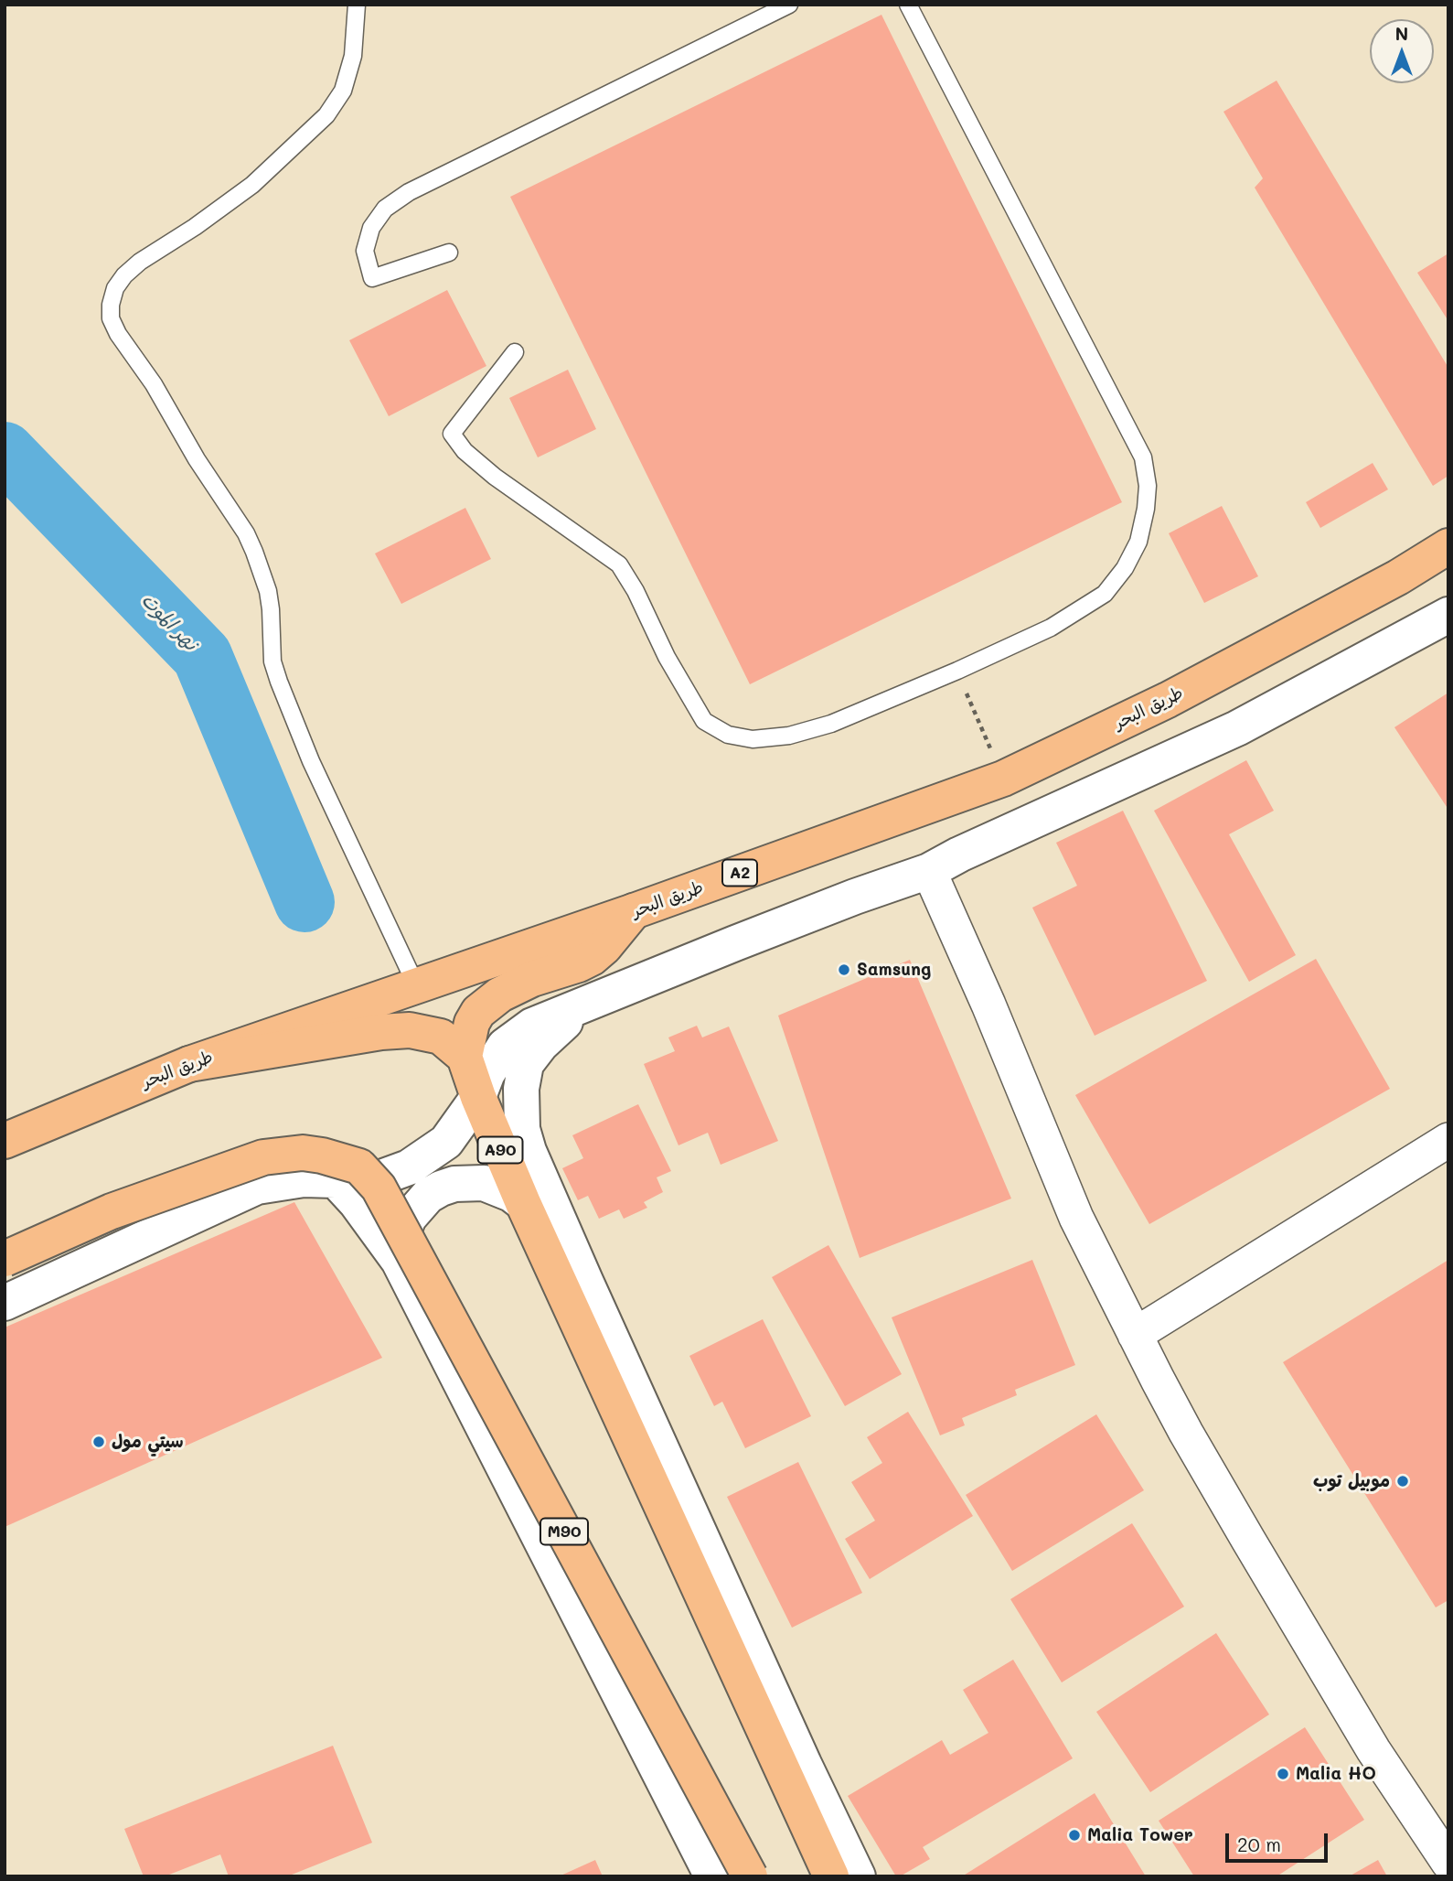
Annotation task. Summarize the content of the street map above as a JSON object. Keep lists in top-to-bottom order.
{
  "streets": {
    "highway": [
      "طريق البحر",
      "A2",
      "A90",
      "M90"
    ]
  },
  "water": ["نهر الموت"],
  "places": [
    "Samsung",
    "سيتي مول",
    "موبيل توب",
    "Malia HO",
    "Malia Tower"
  ],
  "scale_bar": "20 m",
  "north": "top"
}
